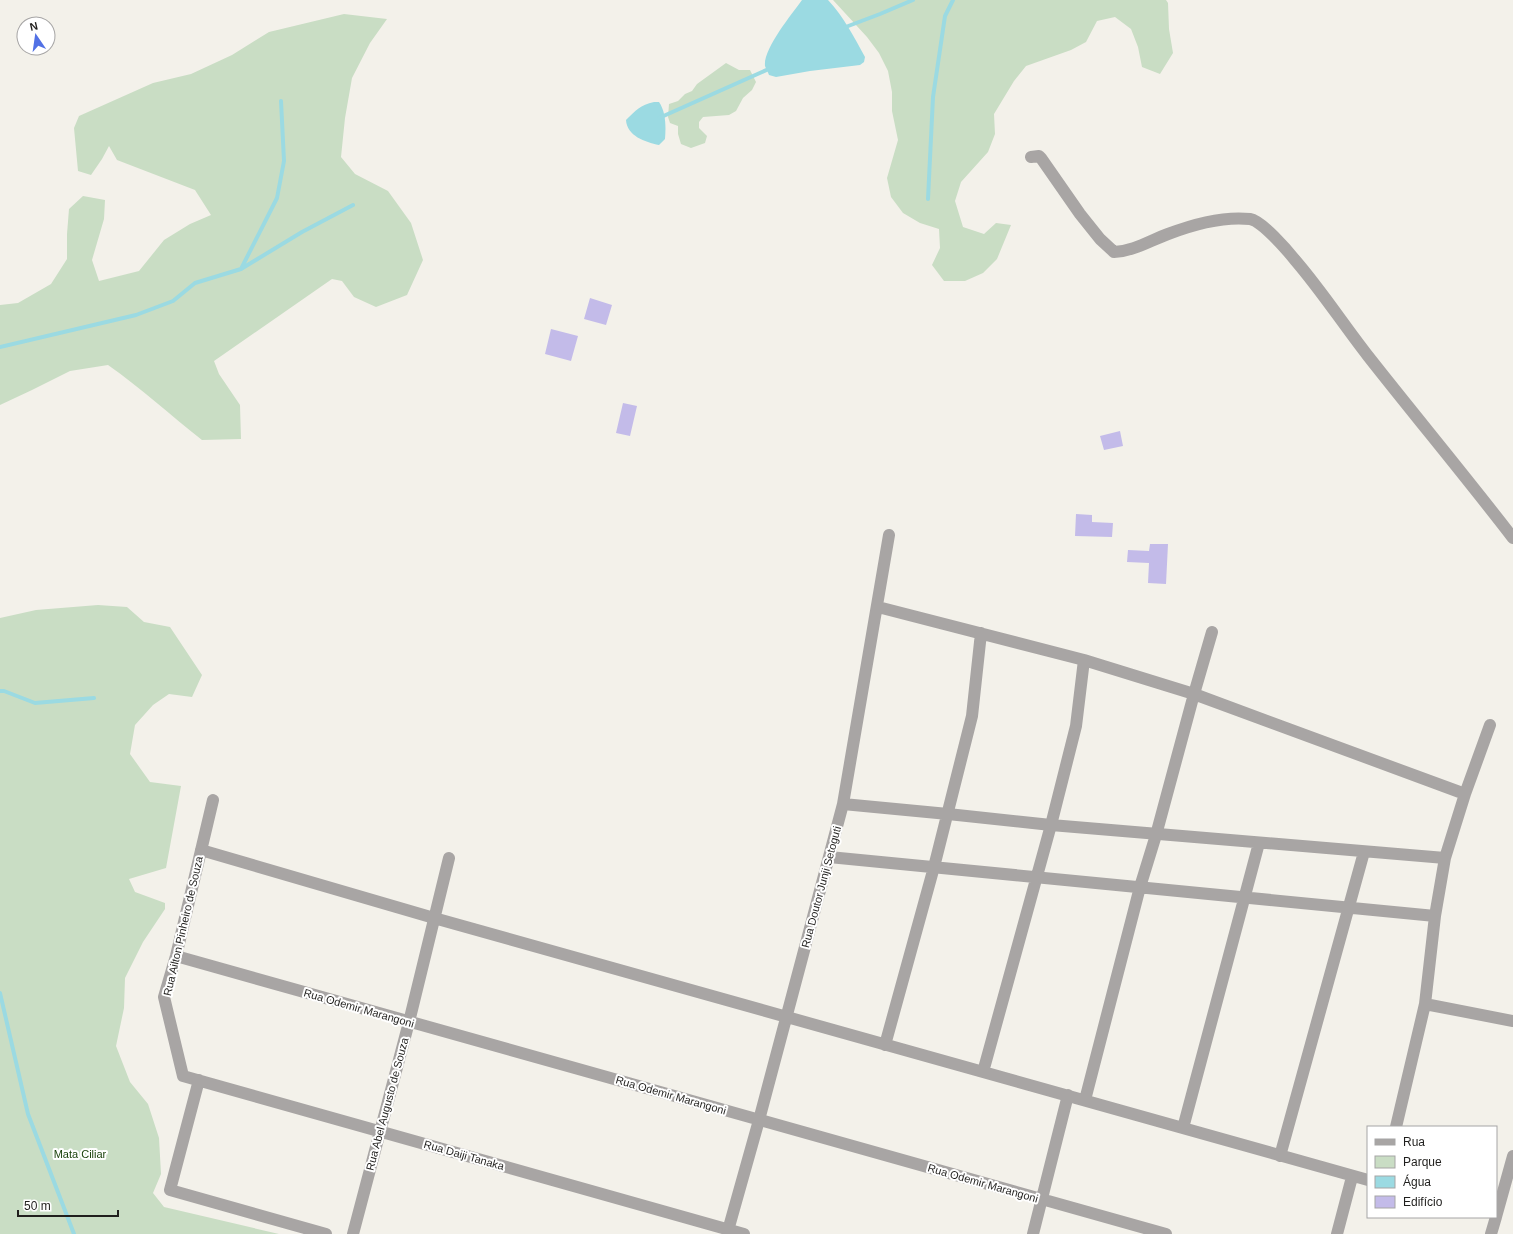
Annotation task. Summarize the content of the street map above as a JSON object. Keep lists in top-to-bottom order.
{
  "streets": {
    "street": [
      "Rua Doutor Junji Setoguti",
      "Rua Ailton Pinheiro de Souza",
      "Rua Odemir Marangoni",
      "Rua Abel Augusto de Souza",
      "Rua Daiji Tanaka"
    ]
  },
  "crossings": [
    ["Rua Doutor Junji Setoguti", "Rua Odemir Marangoni"],
    ["Rua Doutor Junji Setoguti", "Rua Daiji Tanaka"],
    ["Rua Ailton Pinheiro de Souza", "Rua Odemir Marangoni"],
    ["Rua Ailton Pinheiro de Souza", "Rua Daiji Tanaka"],
    ["Rua Odemir Marangoni", "Rua Abel Augusto de Souza"],
    ["Rua Abel Augusto de Souza", "Rua Daiji Tanaka"]
  ],
  "parks": ["Mata Ciliar"],
  "legend": [
    "Rua",
    "Parque",
    "Água",
    "Edifício"
  ],
  "scale_bar": "50 m",
  "north": "top"
}
